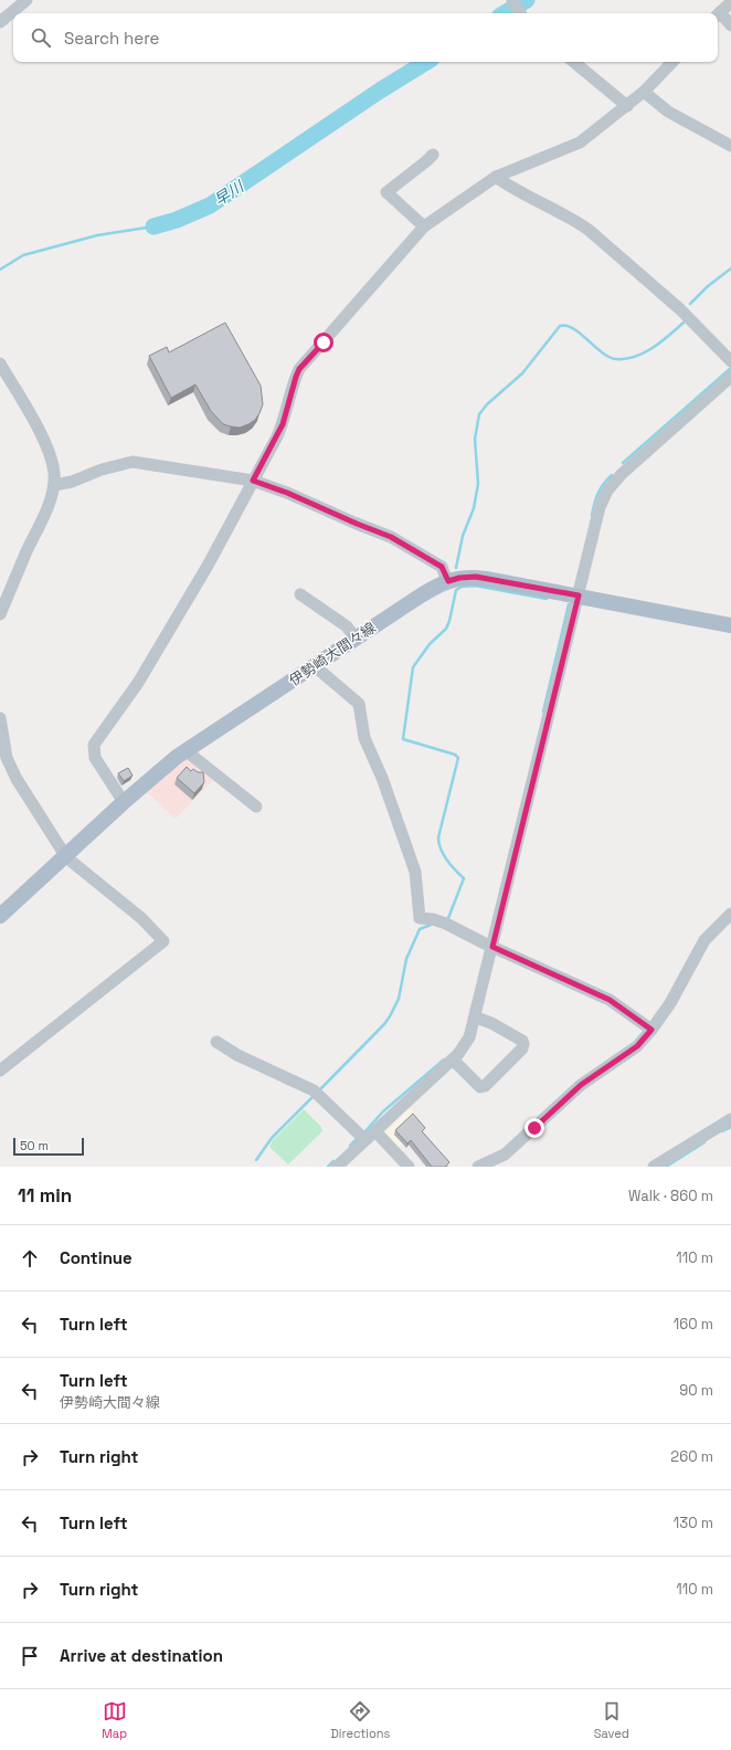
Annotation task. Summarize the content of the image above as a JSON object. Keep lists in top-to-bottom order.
{
  "streets": {
    "main road": ["伊勢崎大間々線"]
  },
  "water": ["早川"],
  "scale_bar": "50 m",
  "page": {
    "search": "Search here",
    "scale": "50 m",
    "heading": ["11 min", "Walk · 860 m"],
    "list": [
      ["Continue", "110 m"],
      ["Turn left", "160 m"],
      ["Turn left", "伊勢崎大間々線", "90 m"],
      ["Turn right", "260 m"],
      ["Turn left", "130 m"],
      ["Turn right", "110 m"],
      "Arrive at destination"
    ],
    "nav": ["Map", "Directions", "Saved"]
  }
}
